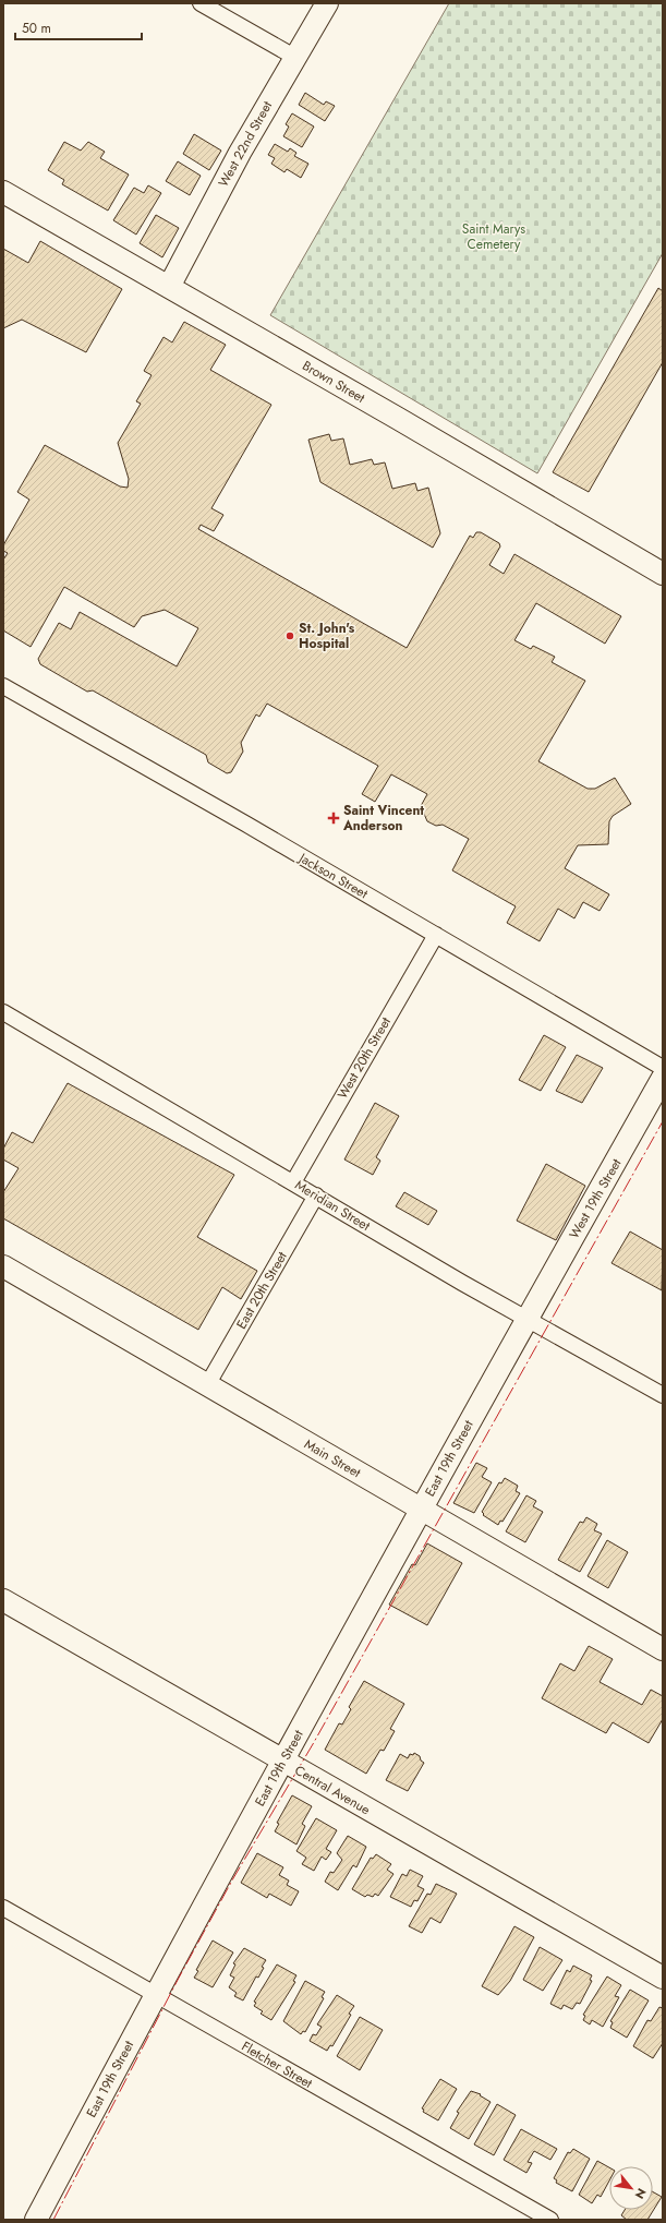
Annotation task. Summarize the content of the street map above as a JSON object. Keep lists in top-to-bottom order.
{
  "streets": {
    "street": [
      "West 22nd Street",
      "Brown Street",
      "Jackson Street",
      "West 20th Street",
      "West 19th Street",
      "Meridian Street",
      "East 20th Street",
      "Main Street",
      "East 19th Street",
      "Central Avenue",
      "Fletcher Street"
    ]
  },
  "crossings": [
    ["West 22nd Street", "Brown Street"],
    ["Jackson Street", "West 20th Street"],
    ["West 20th Street", "Meridian Street"],
    ["West 19th Street", "Meridian Street"],
    ["West 19th Street", "East 19th Street"],
    ["Meridian Street", "East 20th Street"],
    ["Meridian Street", "East 19th Street"],
    ["East 20th Street", "Main Street"],
    ["Main Street", "East 19th Street"],
    ["East 19th Street", "Central Avenue"],
    ["East 19th Street", "Fletcher Street"]
  ],
  "parks": ["Saint Marys Cemetery"],
  "places": {
    "other": ["St. John's Hospital"],
    "health": ["Saint Vincent Anderson"]
  },
  "scale_bar": "50 m",
  "north": "bottom right"
}
